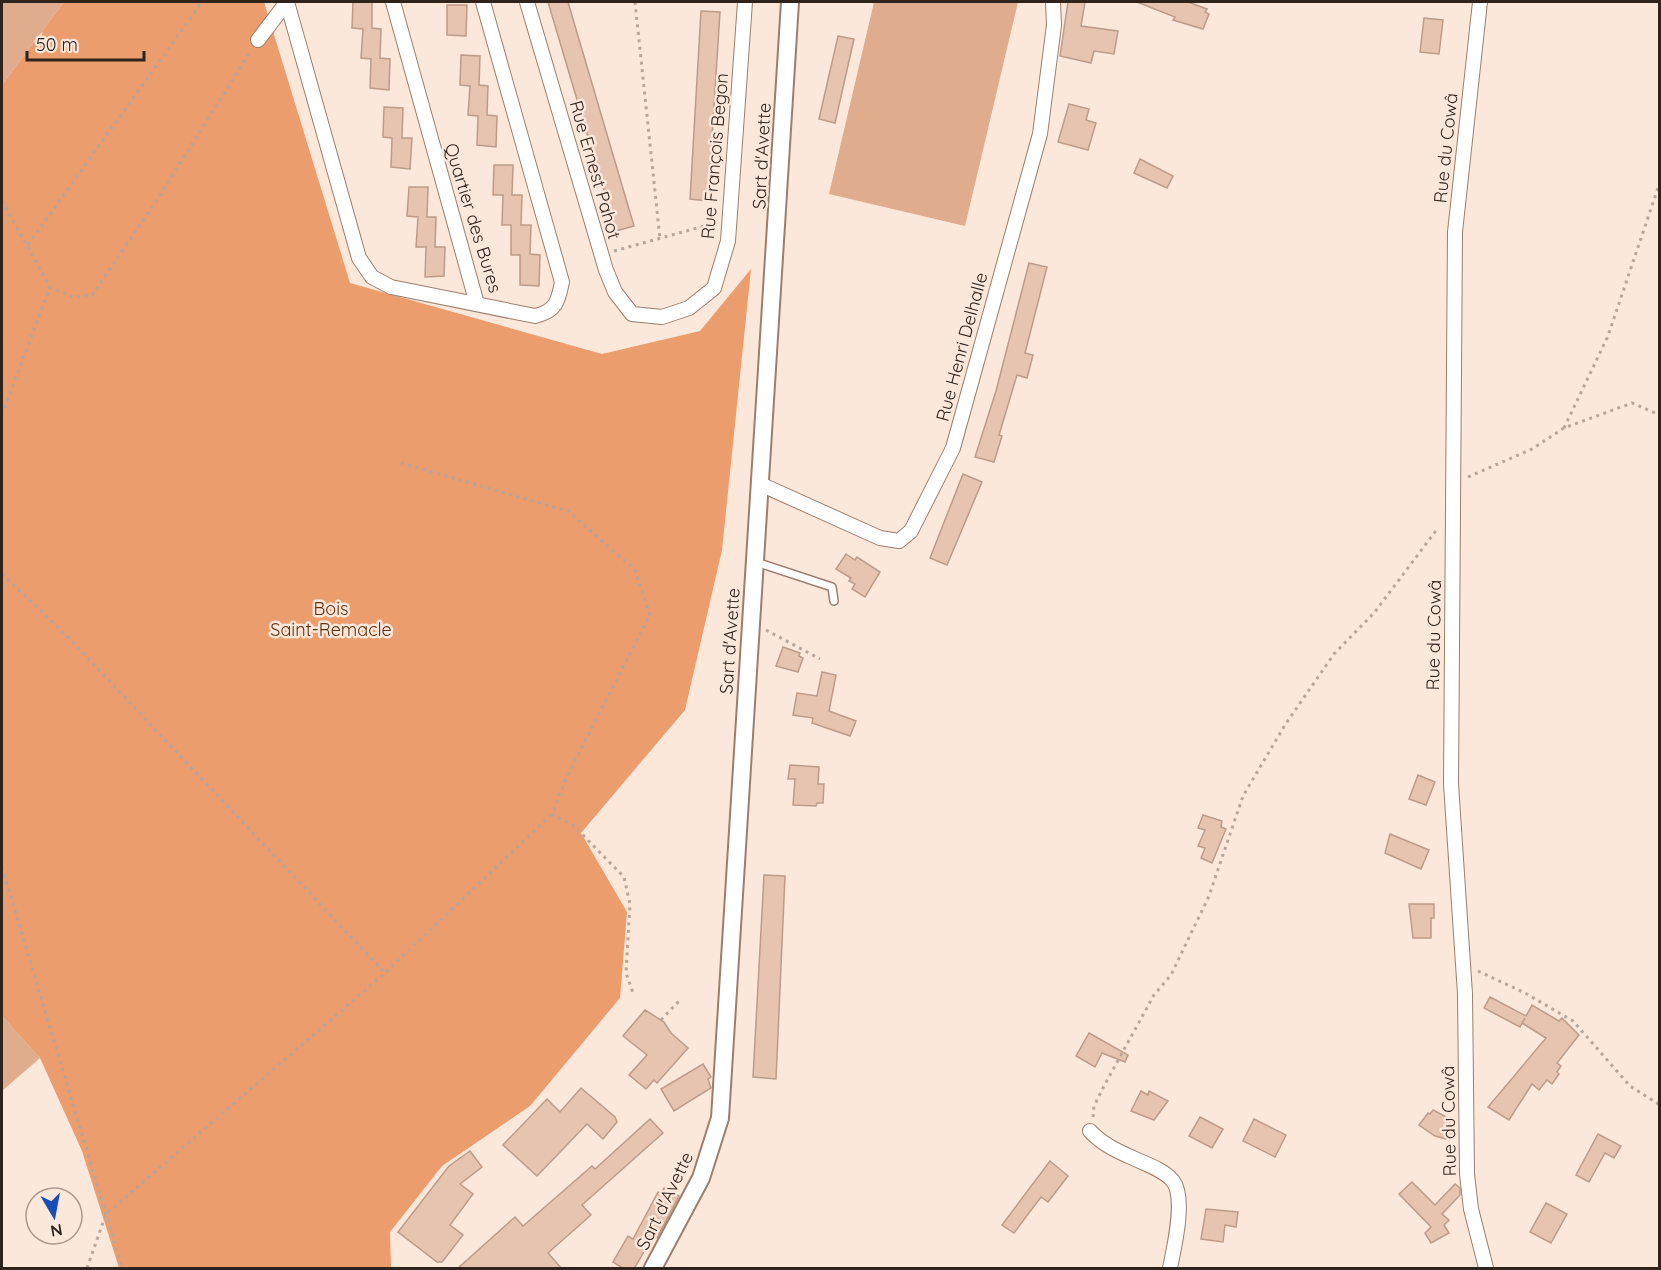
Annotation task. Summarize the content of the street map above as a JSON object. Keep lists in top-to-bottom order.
{
  "streets": {
    "street": [
      "Rue du Cowâ",
      "Rue François Begon",
      "Sart d'Avette",
      "Rue Ernest Pahot",
      "Quartier des Bures",
      "Rue Henri Delhalle"
    ]
  },
  "crossings": [
    ["Rue François Begon", "Rue Ernest Pahot"],
    ["Sart d'Avette", "Rue Henri Delhalle"]
  ],
  "parks": ["Bois Saint-Remacle"],
  "scale_bar": "50 m",
  "north": "bottom"
}
